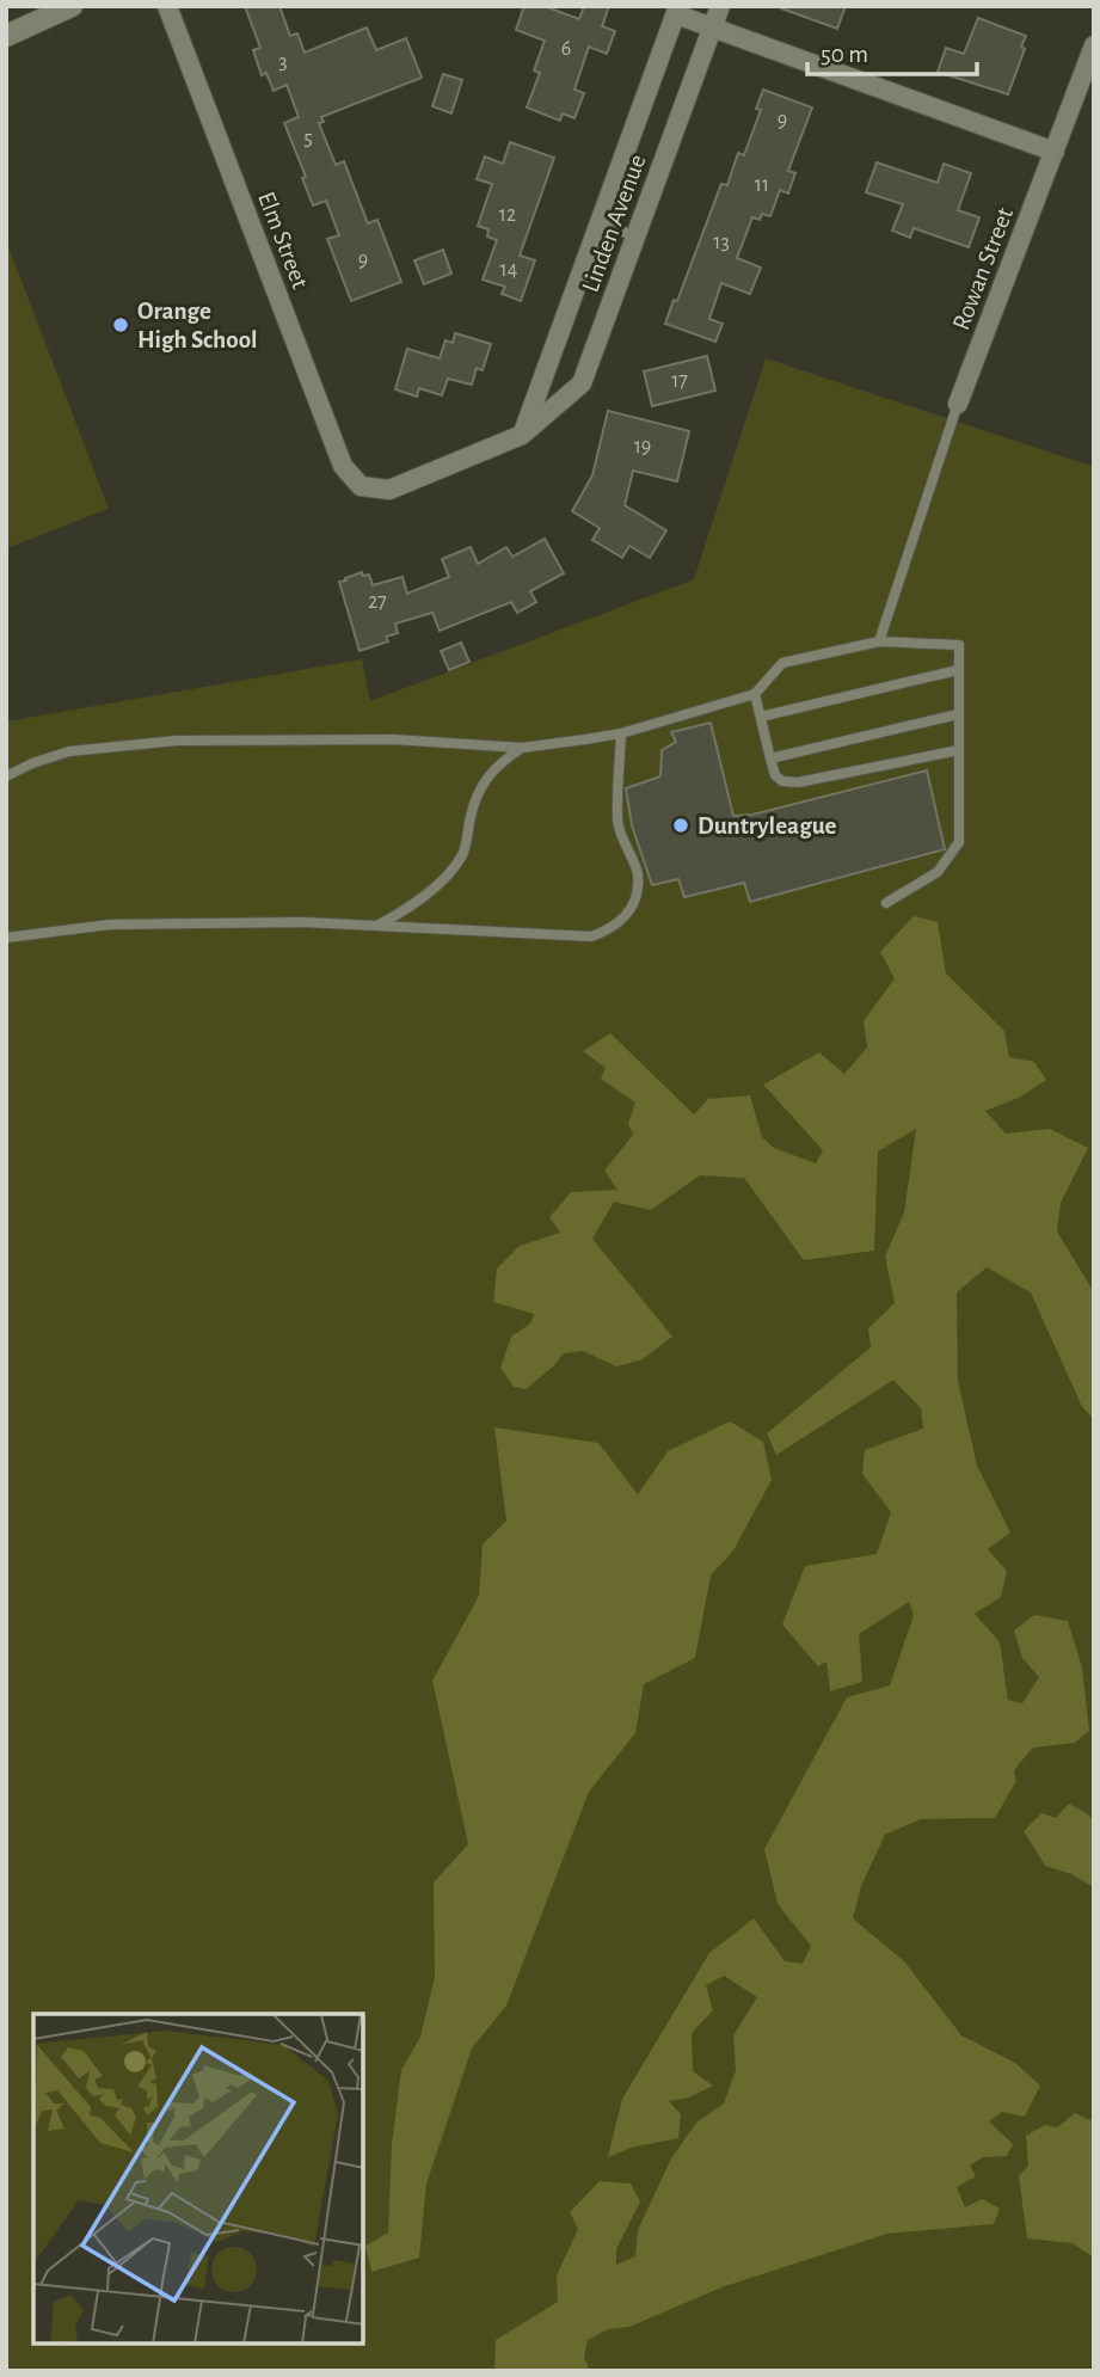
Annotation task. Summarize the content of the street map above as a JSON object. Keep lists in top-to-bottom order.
{
  "streets": {
    "street": ["Linden Avenue", "Elm Street", "Rowan Street"]
  },
  "crossings": [
    ["Linden Avenue", "Elm Street"]
  ],
  "places": ["Orange High School", "Duntryleague"],
  "house_numbers": [
    "6",
    "3",
    "9",
    "5",
    "11",
    "12",
    "13",
    "9",
    "14",
    "17",
    "19",
    "27"
  ],
  "scale_bar": "50 m"
}
